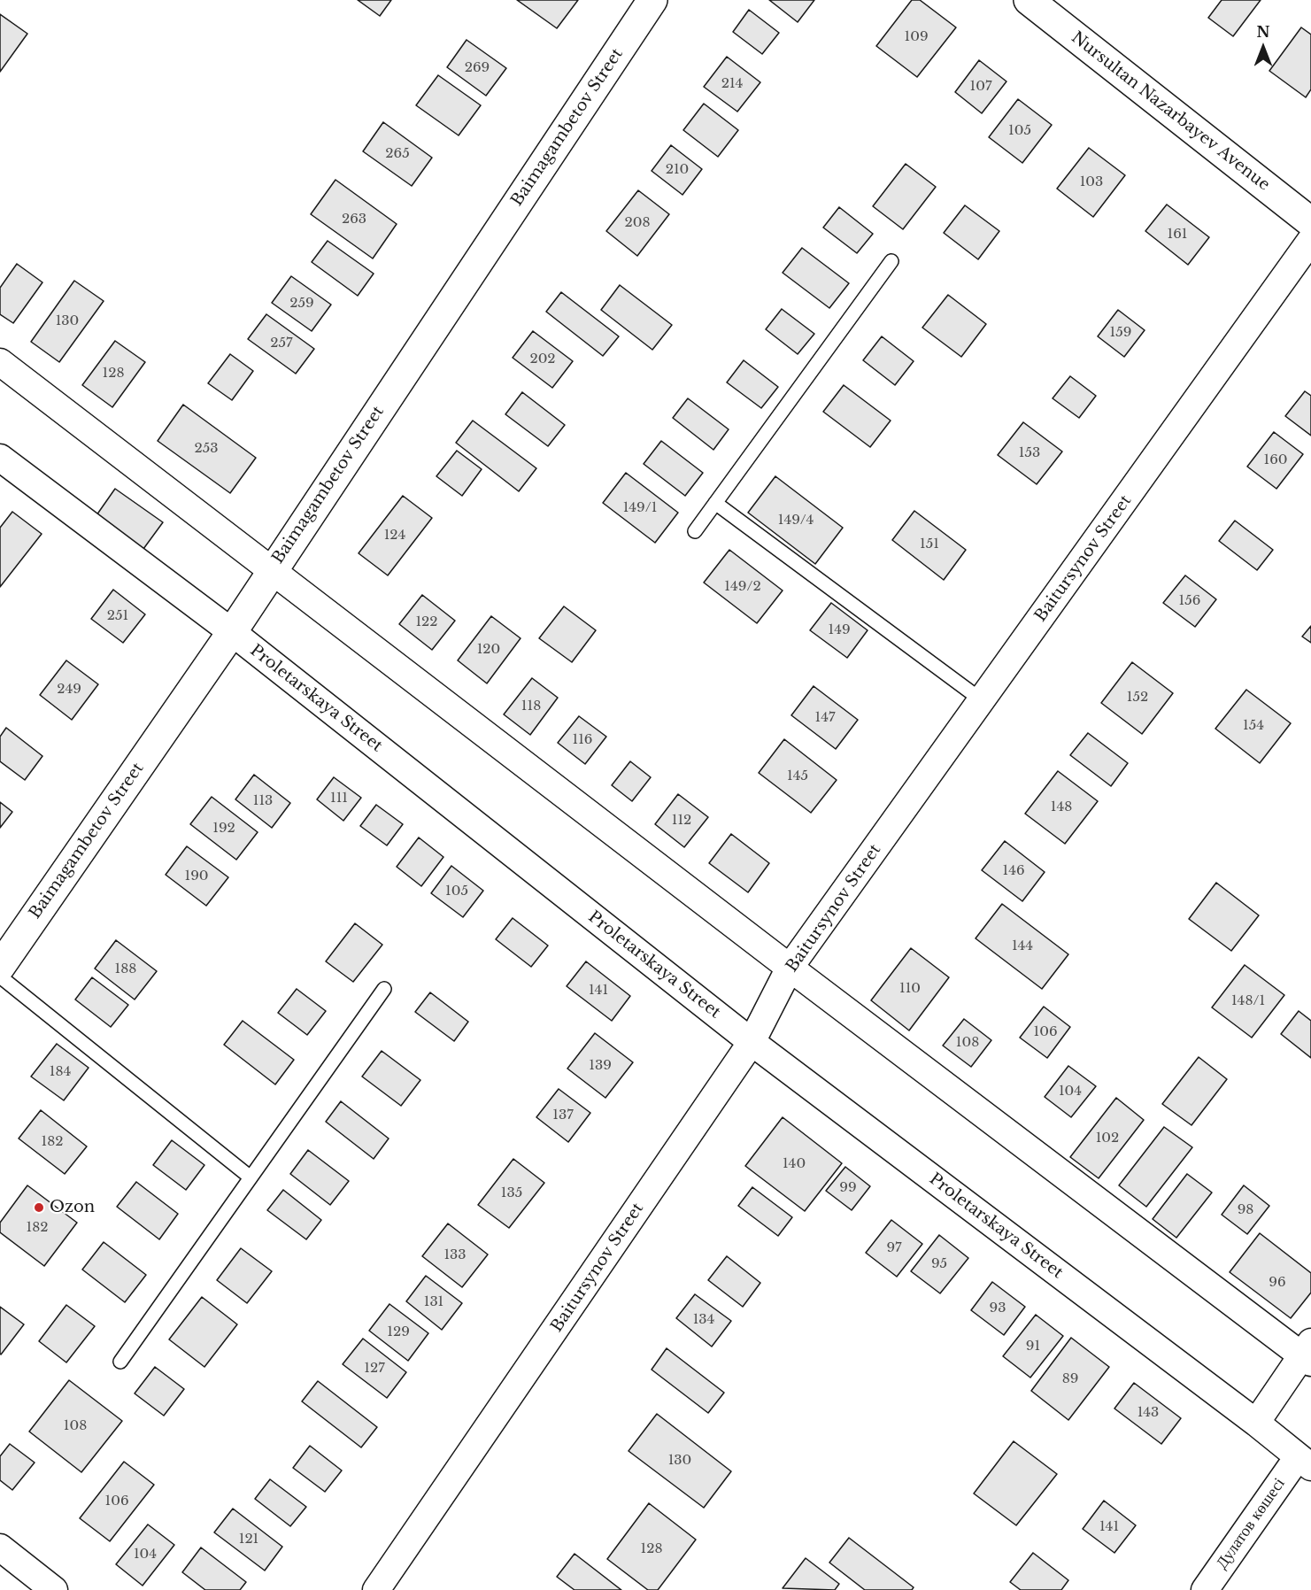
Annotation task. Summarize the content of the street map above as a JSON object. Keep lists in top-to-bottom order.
{
  "streets": {
    "main road": ["Nursultan Nazarbayev Avenue", "Baimagambetov Street"],
    "street": ["Baitursynov Street", "Proletarskaya Street", "Дулатов көшесі"]
  },
  "crossings": [
    ["Baimagambetov Street", "Proletarskaya Street"],
    ["Baitursynov Street", "Proletarskaya Street"],
    ["Proletarskaya Street", "Дулатов көшесі"]
  ],
  "places": ["Ozon"],
  "house_numbers": [
    "109",
    "269",
    "214",
    "107",
    "105",
    "265",
    "210",
    "103",
    "263",
    "208",
    "161",
    "259",
    "130",
    "159",
    "257",
    "202",
    "128",
    "253",
    "153",
    "160",
    "149/1",
    "149/4",
    "124",
    "151",
    "149/2",
    "156",
    "251",
    "122",
    "149",
    "120",
    "249",
    "152",
    "118",
    "147",
    "154",
    "116",
    "145",
    "111",
    "113",
    "148",
    "112",
    "192",
    "146",
    "190",
    "105",
    "144",
    "188",
    "110",
    "141",
    "148/1",
    "106",
    "108",
    "139",
    "184",
    "104",
    "137",
    "102",
    "182",
    "140",
    "99",
    "135",
    "98",
    "182",
    "97",
    "133",
    "95",
    "96",
    "131",
    "93",
    "134",
    "129",
    "91",
    "127",
    "89",
    "143",
    "108",
    "130",
    "106",
    "141",
    "121",
    "128",
    "104"
  ],
  "north": "top"
}
